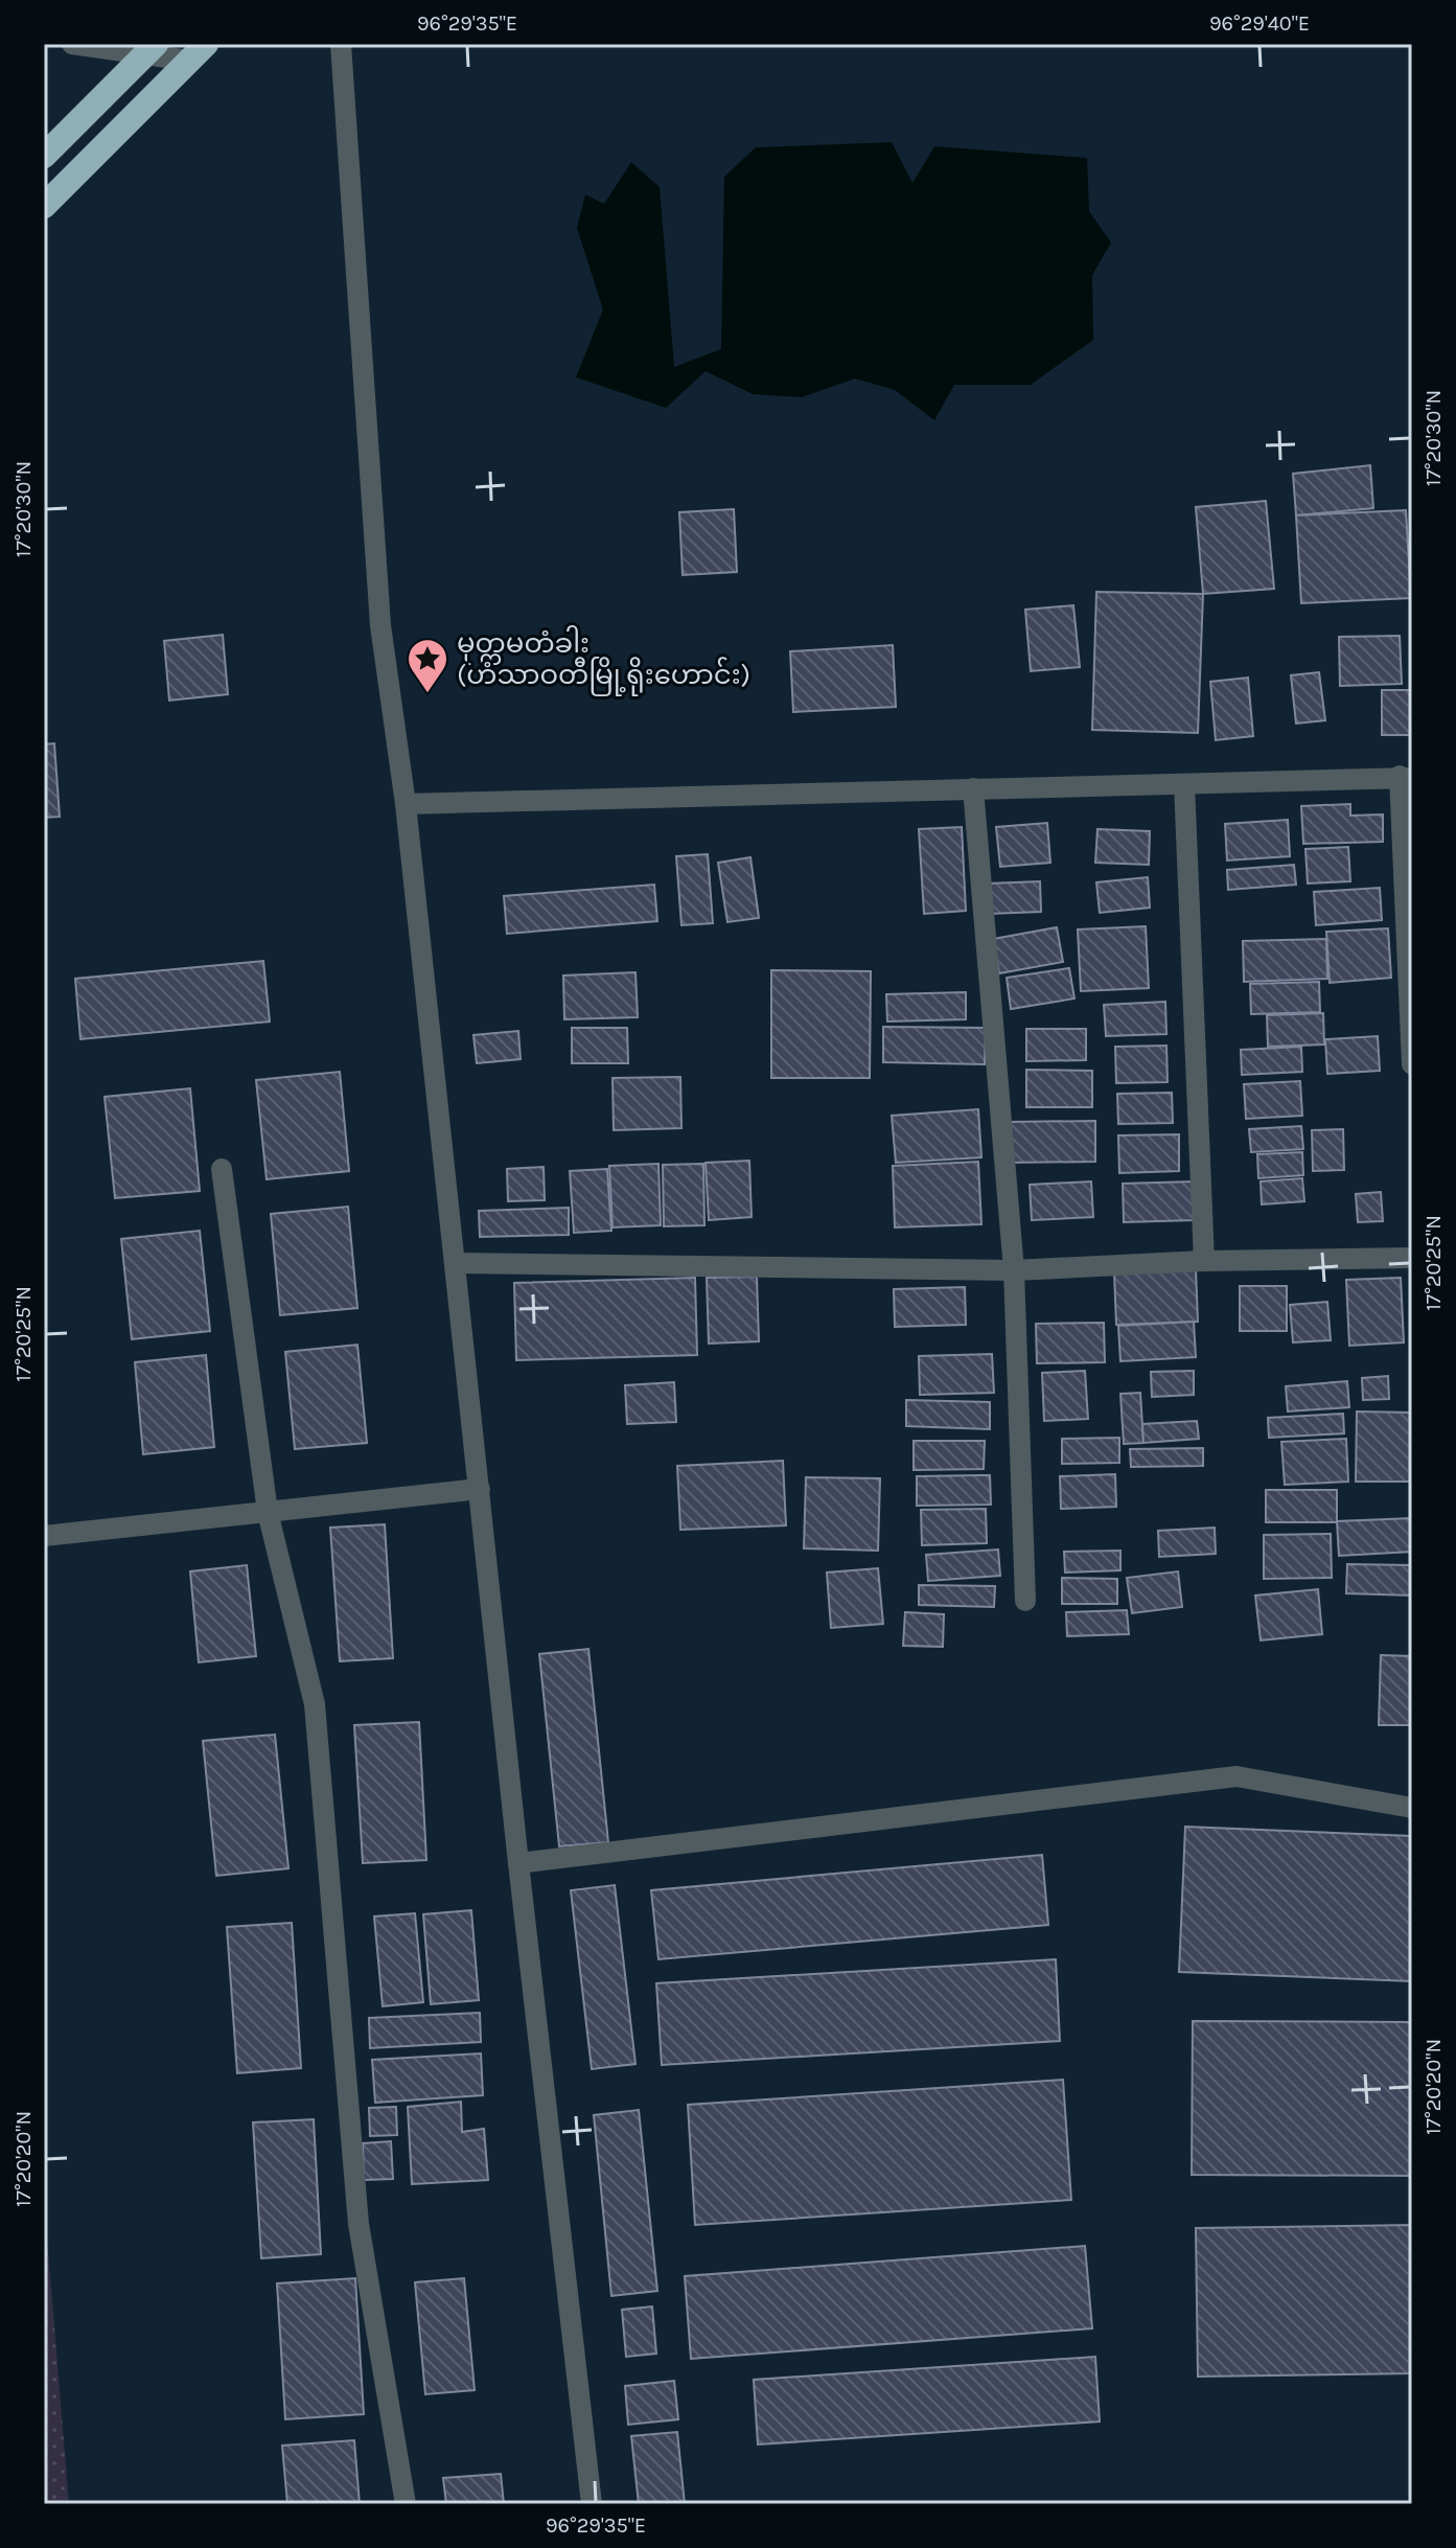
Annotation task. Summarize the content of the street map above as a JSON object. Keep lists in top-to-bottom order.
{
  "places": {
    "place": ["မုတ္တမတံခါး (ဟံသာဝတီမြို့ရိုးဟောင်း)"]
  },
  "coordinates": [
    "96°29'35\"E",
    "96°29'40\"E",
    "17°20'30\"N",
    "17°20'25\"N",
    "17°20'20\"N"
  ]
}
